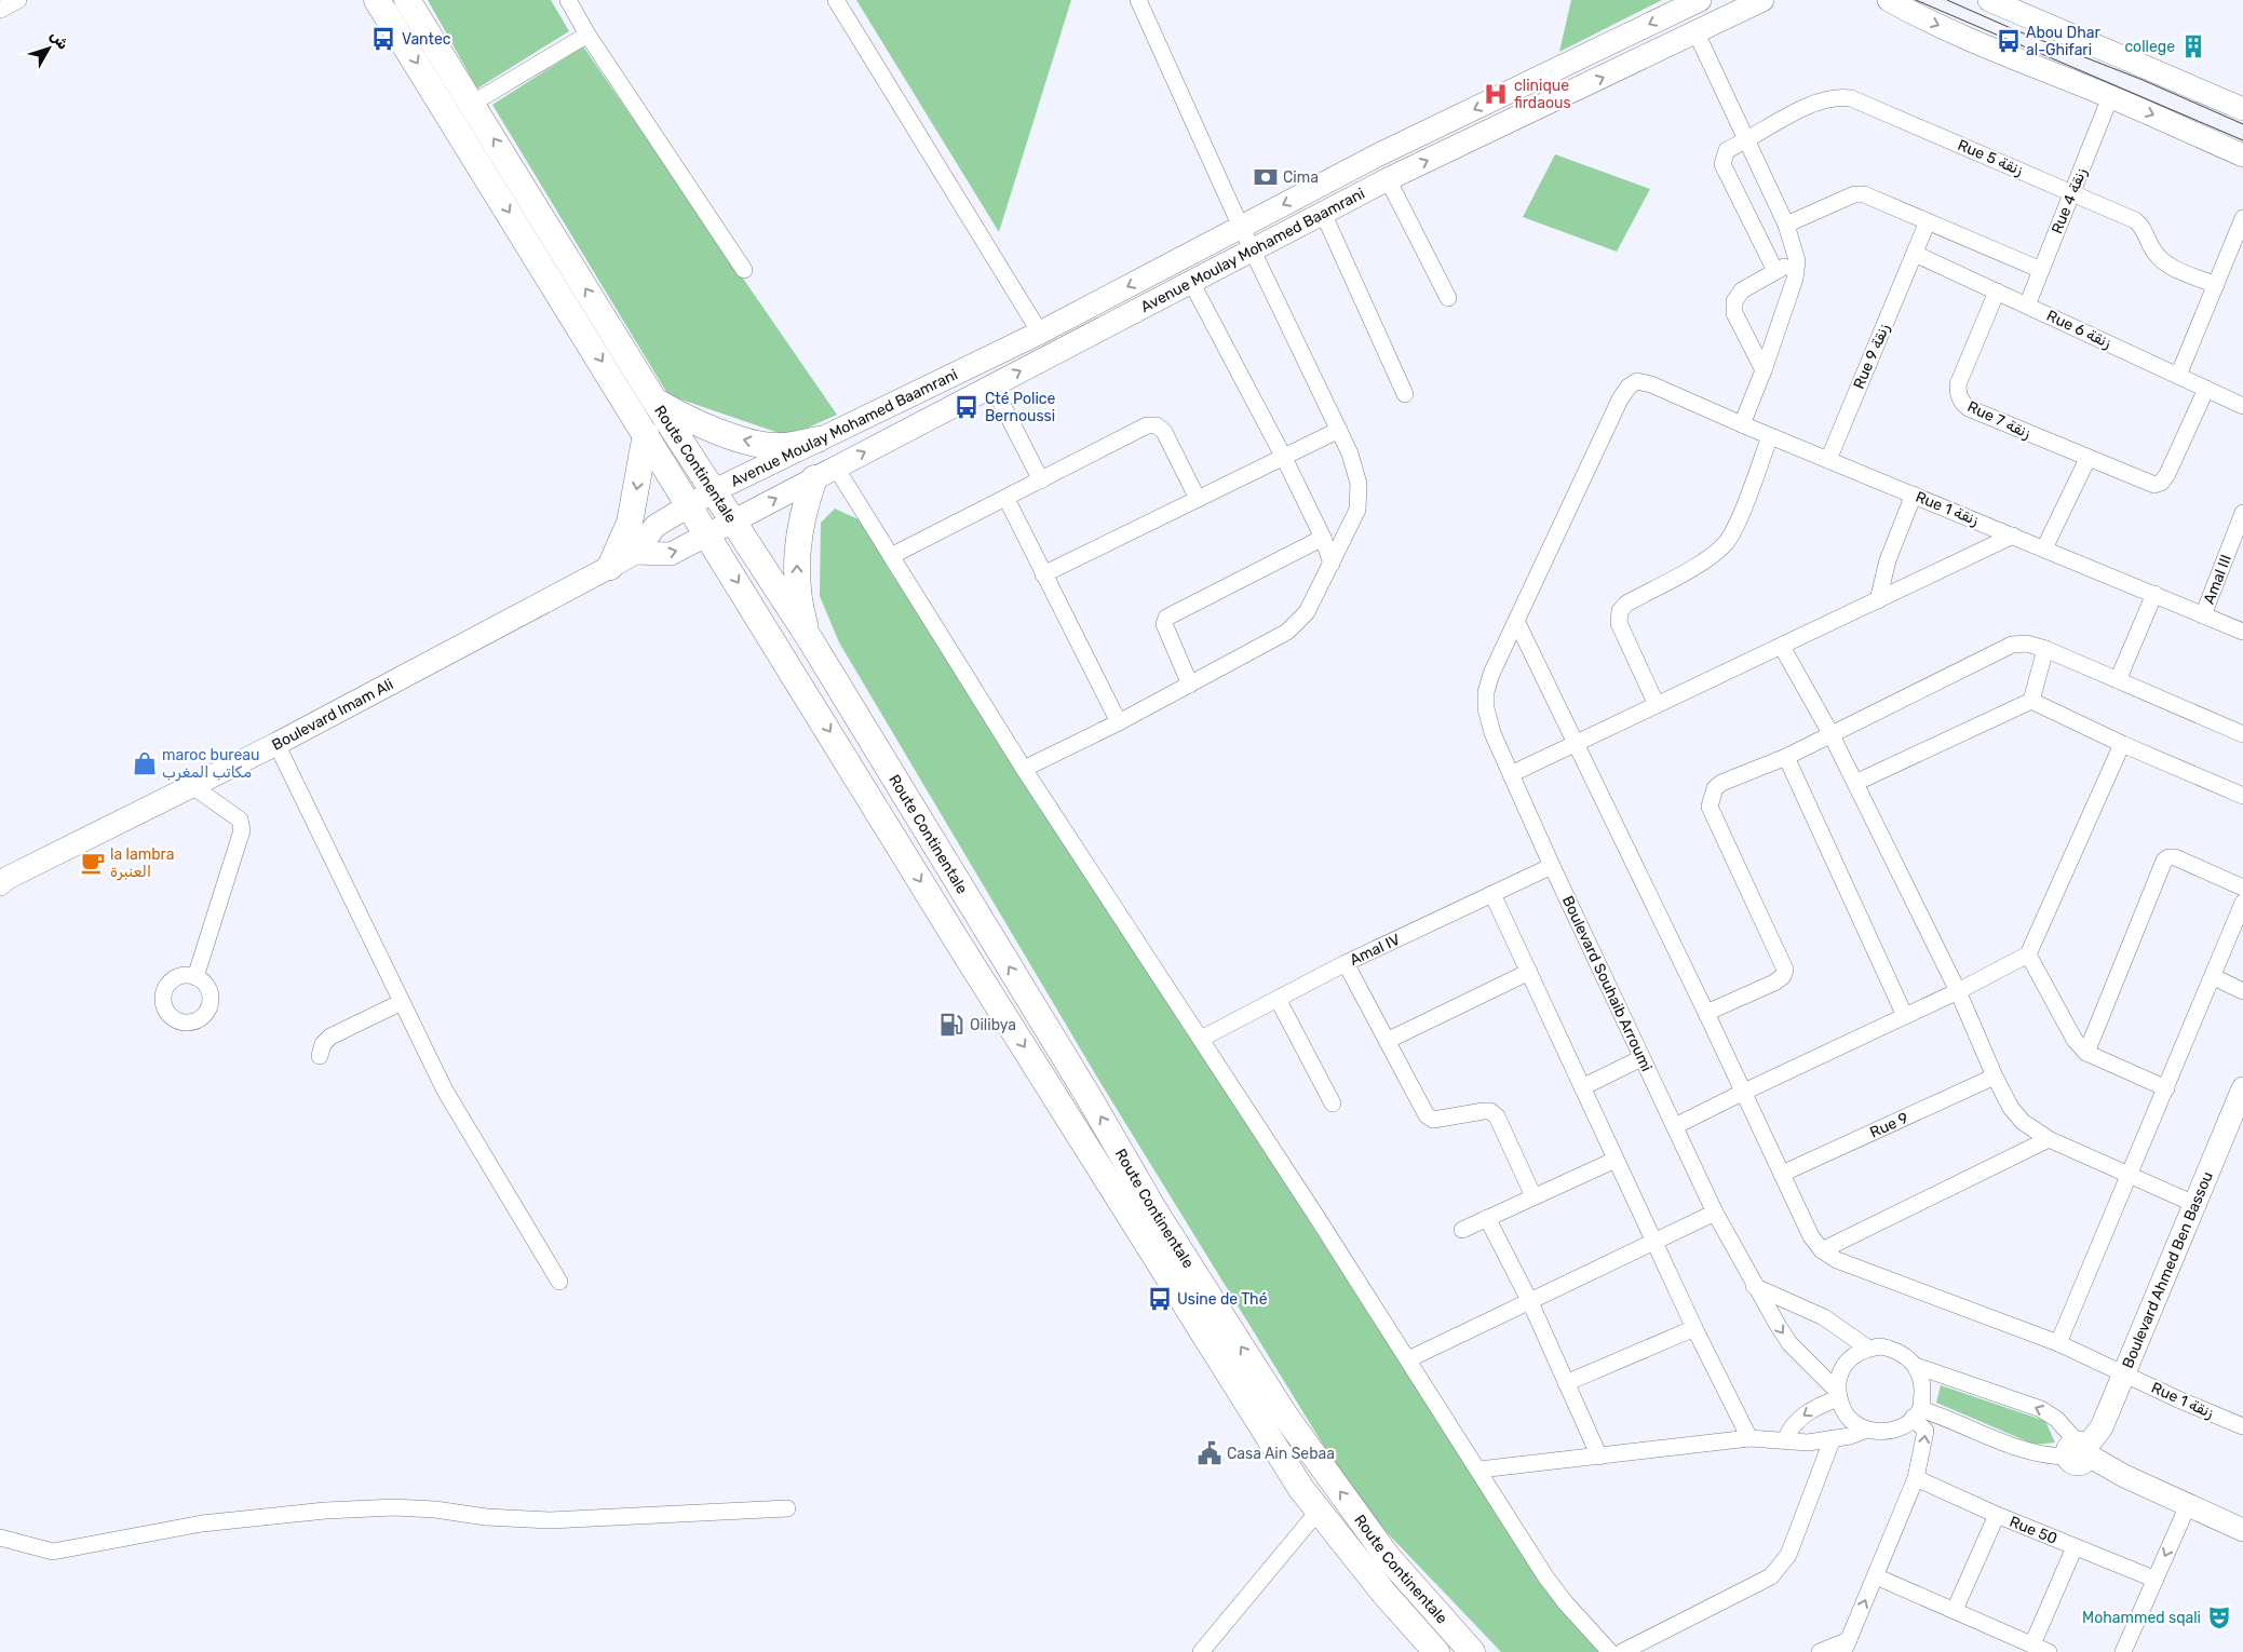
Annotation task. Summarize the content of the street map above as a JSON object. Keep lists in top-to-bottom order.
{
  "streets": {
    "main road": ["Route Continentale"],
    "street": [
      "Rue 5 زنقة",
      "Rue 4 زنقة",
      "Avenue Moulay Mohamed Baamrani",
      "Rue 6 زنقة",
      "Rue 9 زنقة",
      "Rue 7 زنقة",
      "Rue 1 زنقة",
      "Amal III",
      "Boulevard Imam Ali",
      "Amal IV",
      "Boulevard Souhaib Arroumi",
      "Rue 9",
      "Boulevard Ahmed Ben Bassou",
      "Rue 50"
    ]
  },
  "crossings": [
    ["Rue 5 زنقة", "Rue 4 زنقة"],
    ["Rue 4 زنقة", "Rue 6 زنقة"],
    ["Avenue Moulay Mohamed Baamrani", "Route Continentale"],
    ["Avenue Moulay Mohamed Baamrani", "Boulevard Imam Ali"],
    ["Rue 6 زنقة", "Rue 9 زنقة"],
    ["Rue 6 زنقة", "Rue 7 زنقة"],
    ["Rue 9 زنقة", "Rue 1 زنقة"],
    ["Rue 1 زنقة", "Amal III"],
    ["Rue 1 زنقة", "Boulevard Souhaib Arroumi"],
    ["Rue 1 زنقة", "Boulevard Ahmed Ben Bassou"],
    ["Amal IV", "Boulevard Souhaib Arroumi"]
  ],
  "places": {
    "bus stop": [
      "Vantec",
      "Abou Dhar al-Ghifari",
      "Cté Police Bernoussi",
      "Usine de Thé"
    ],
    "building": ["college"],
    "hospital": ["clinique firdaous"],
    "bank": ["Cima"],
    "shop": ["maroc bureau مكاتب المغرب"],
    "cafe": ["la lambra العنبرة"],
    "fuel station": ["Oilibya"],
    "public building": ["Casa Ain Sebaa"],
    "theatre": ["Mohammed sqali"]
  },
  "north": "top right"
}
